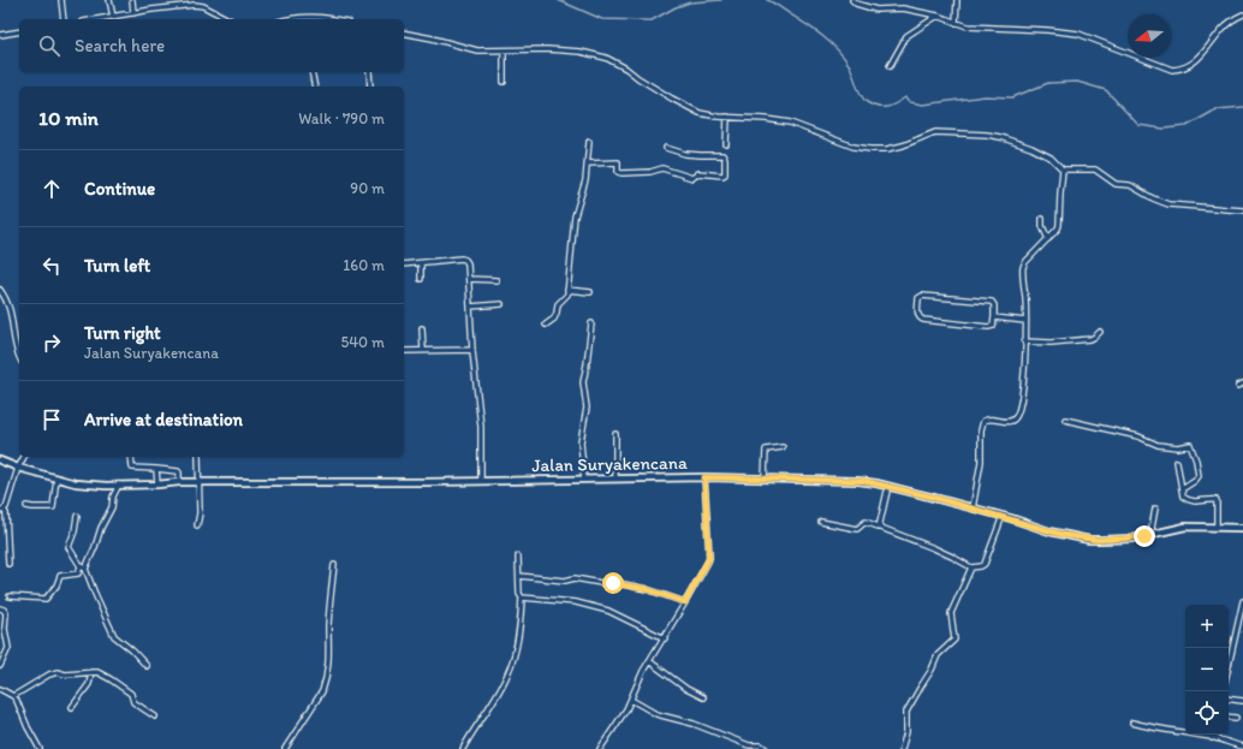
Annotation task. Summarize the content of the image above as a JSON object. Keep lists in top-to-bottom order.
{
  "streets": {
    "street": ["Jalan Suryakencana"]
  },
  "north": "left",
  "page": {
    "search": "Search here",
    "heading": ["10 min", "Walk · 790 m"],
    "list": [
      ["Continue", "90 m"],
      ["Turn left", "160 m"],
      ["Turn right", "Jalan Suryakencana", "540 m"],
      "Arrive at destination"
    ],
    "map_buttons": ["+", "−"]
  }
}
